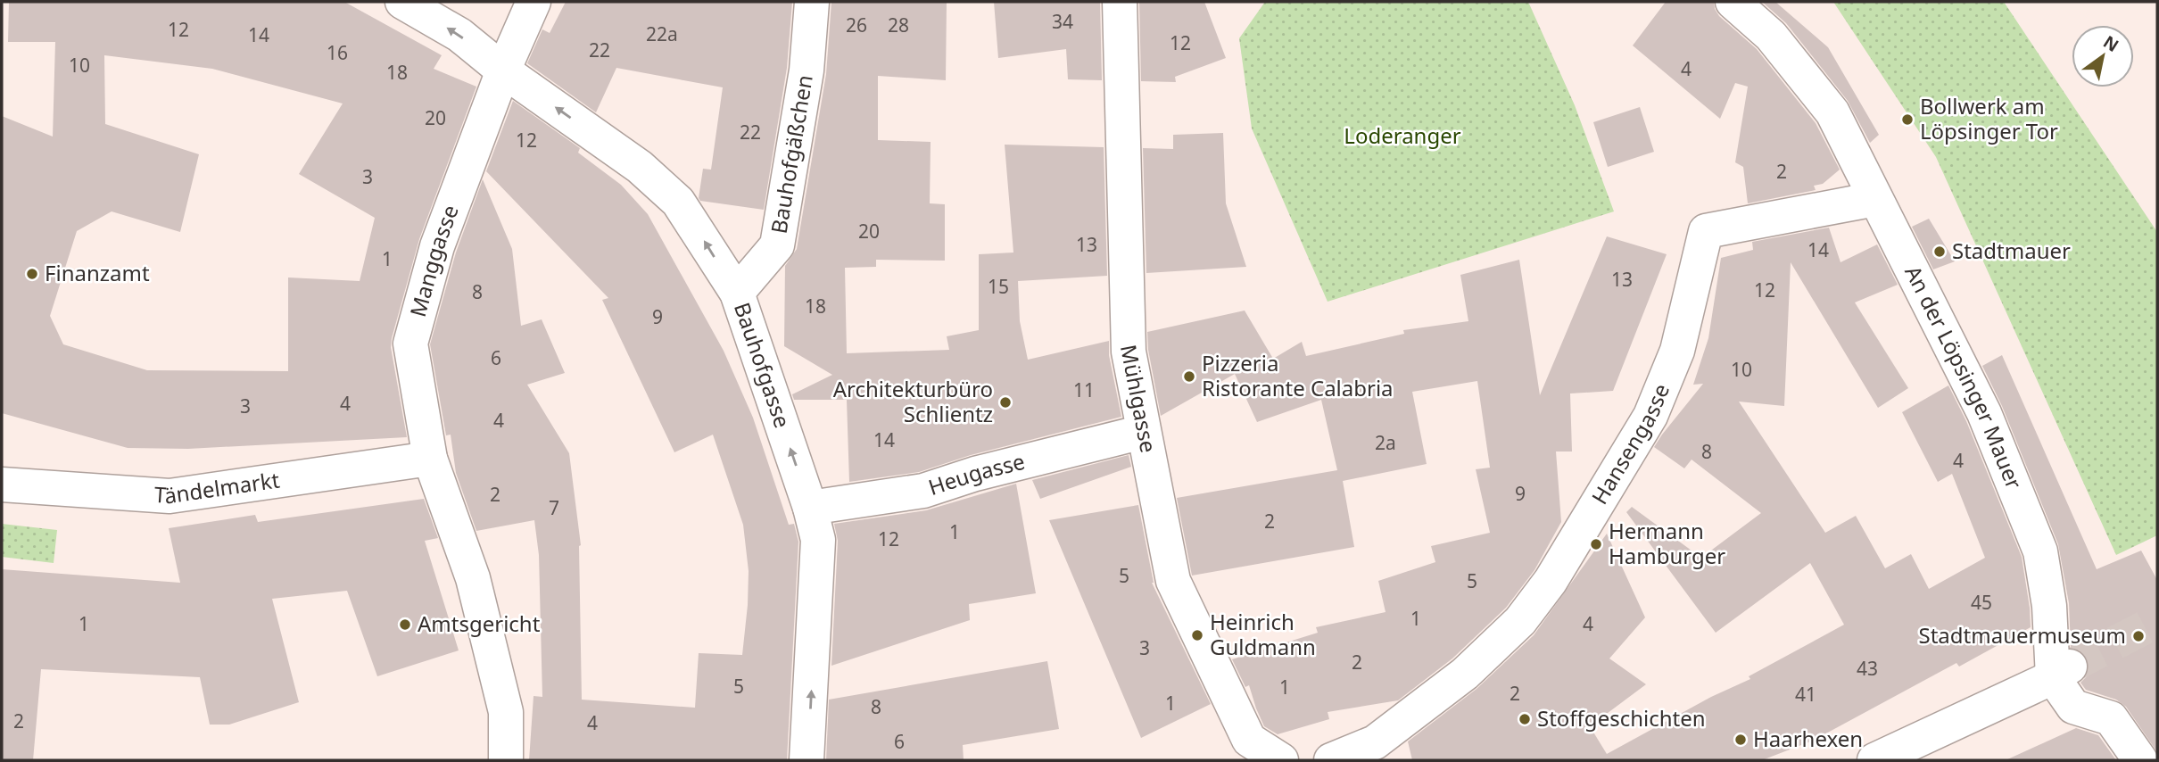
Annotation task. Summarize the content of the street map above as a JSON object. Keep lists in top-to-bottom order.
{
  "streets": {
    "street": [
      "Bauhofgäßchen",
      "Manggasse",
      "Bauhofgasse",
      "An der Löpsinger Mauer",
      "Mühlgasse",
      "Hansengasse",
      "Heugasse",
      "Tändelmarkt"
    ]
  },
  "crossings": [
    ["Bauhofgäßchen", "Bauhofgasse"],
    ["Manggasse", "Bauhofgasse"],
    ["Manggasse", "Tändelmarkt"],
    ["Bauhofgasse", "Heugasse"],
    ["An der Löpsinger Mauer", "Hansengasse"],
    ["Mühlgasse", "Heugasse"]
  ],
  "one_way": ["Bauhofgasse"],
  "parks": ["Loderanger"],
  "places": [
    "Bollwerk am Löpsinger Tor",
    "Stadtmauer",
    "Finanzamt",
    "Pizzeria Ristorante Calabria",
    "Architekturbüro Schlientz",
    "Hermann Hamburger",
    "Amtsgericht",
    "Heinrich Guldmann",
    "Stadtmauermuseum",
    "Stoffgeschichten",
    "Haarhexen"
  ],
  "house_numbers": [
    "34",
    "26",
    "28",
    "12",
    "22a",
    "14",
    "12",
    "22",
    "16",
    "10",
    "4",
    "18",
    "20",
    "22",
    "12",
    "2",
    "3",
    "20",
    "13",
    "14",
    "1",
    "13",
    "15",
    "12",
    "8",
    "18",
    "9",
    "6",
    "10",
    "11",
    "4",
    "3",
    "4",
    "14",
    "2a",
    "8",
    "4",
    "9",
    "2",
    "7",
    "2",
    "1",
    "12",
    "5",
    "5",
    "45",
    "1",
    "1",
    "4",
    "3",
    "2",
    "43",
    "5",
    "1",
    "2",
    "41",
    "1",
    "8",
    "2",
    "4",
    "6"
  ],
  "north": "top right"
}
